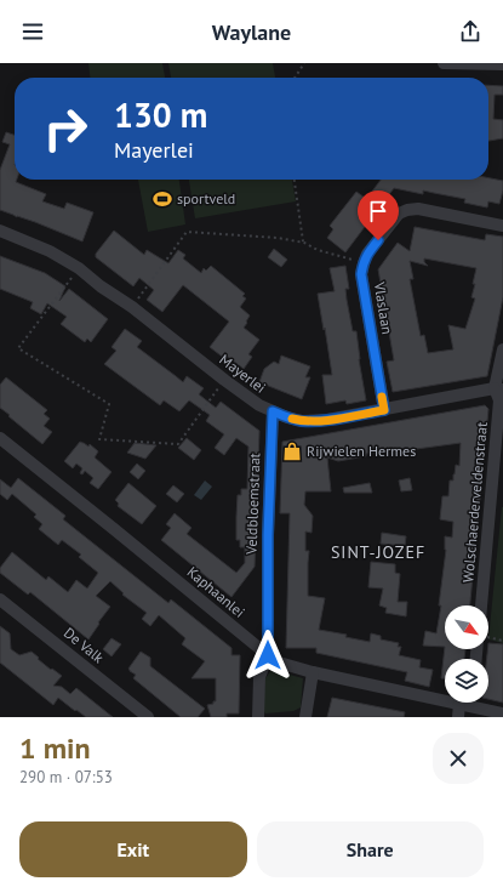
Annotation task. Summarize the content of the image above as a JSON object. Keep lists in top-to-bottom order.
{
  "streets": {
    "street": [
      "Vlaslaan",
      "Mayerlei",
      "Wolschaerderveldenstraat",
      "Veldbloemstraat",
      "Kaphaanlei",
      "De Valk"
    ]
  },
  "crossings": [
    ["Vlaslaan", "Mayerlei"],
    ["Mayerlei", "Wolschaerderveldenstraat"],
    ["Mayerlei", "Veldbloemstraat"],
    ["Veldbloemstraat", "Kaphaanlei"]
  ],
  "districts": ["SINT-JOZEF"],
  "places": {
    "sports": ["sportveld"],
    "shop": ["Rijwielen Hermes"]
  },
  "north": "bottom right",
  "page": {
    "header": "Waylane",
    "turn": ["130 m", "Mayerlei"],
    "heading": ["1 min", "290 m · 07:53"],
    "buttons": ["Exit", "Share"]
  }
}
